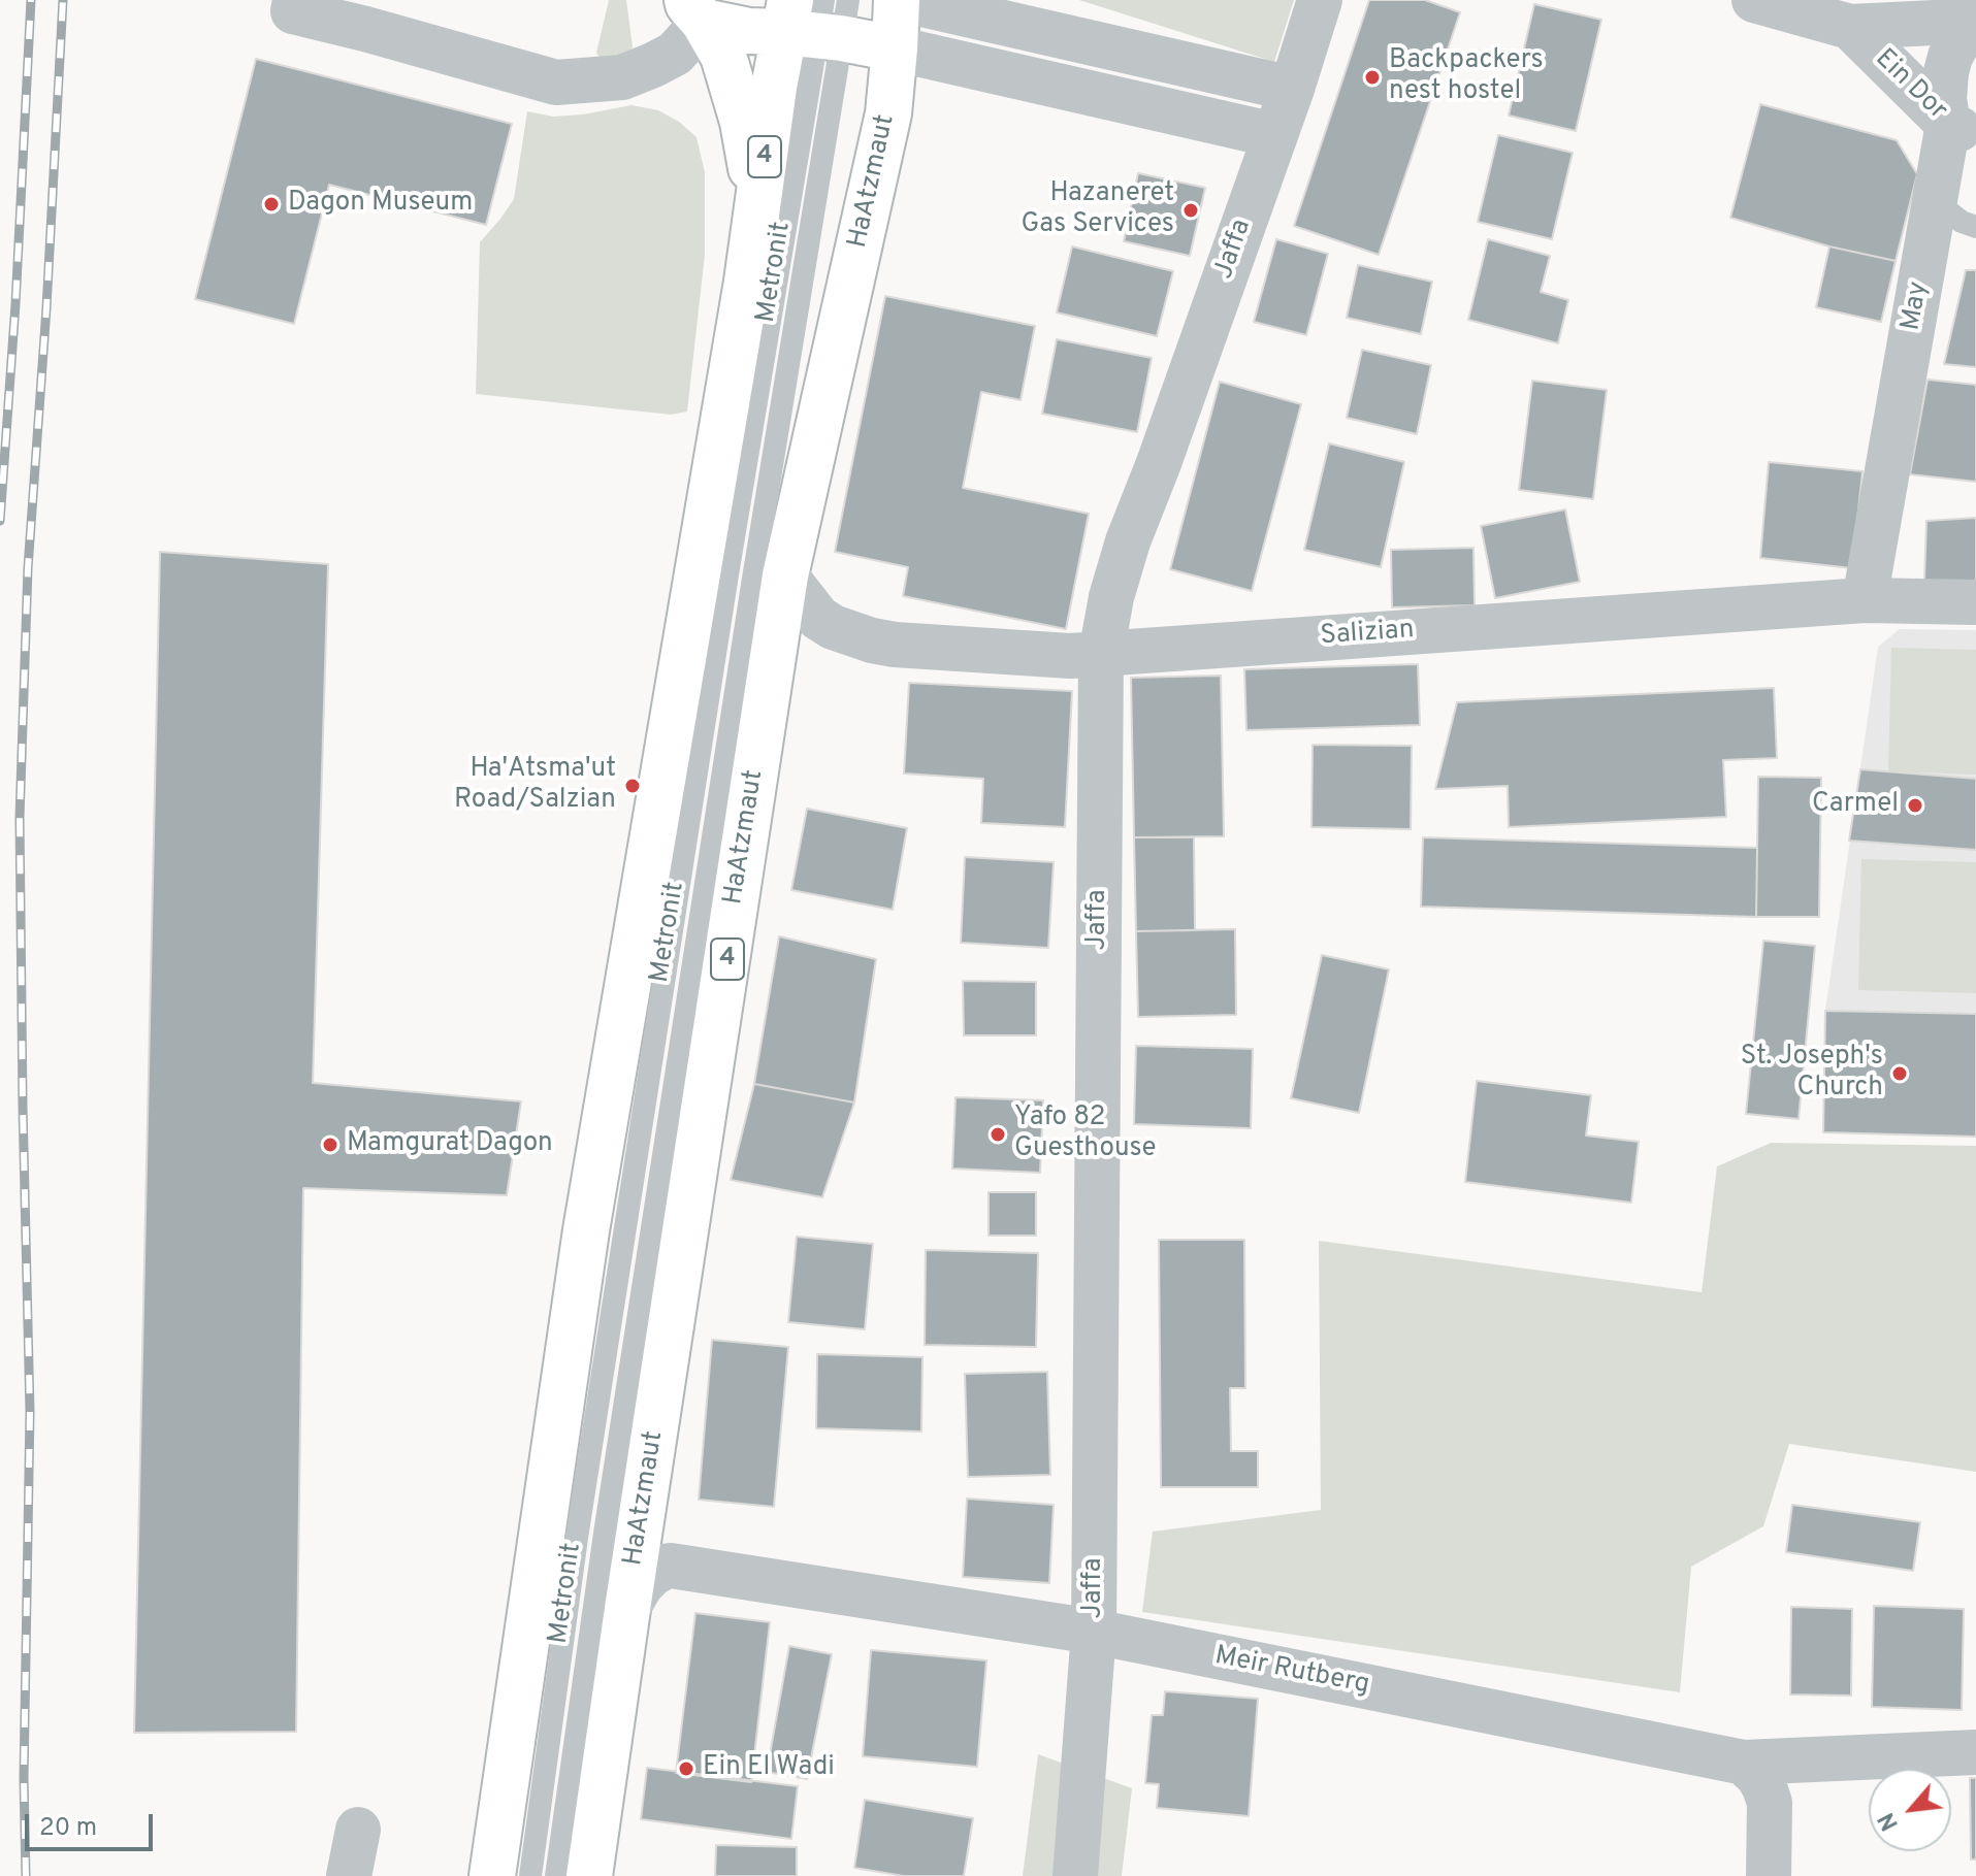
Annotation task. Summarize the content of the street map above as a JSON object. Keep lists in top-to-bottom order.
{
  "streets": {
    "highway": ["4", "HaAtzmaut"],
    "street": [
      "Ein Dor",
      "Jaffa",
      "May",
      "Salizian",
      "Meir Rutberg"
    ],
    "lane": ["Metronit"]
  },
  "crossings": [
    ["Ein Dor", "May"],
    ["4", "Metronit"],
    ["HaAtzmaut", "Salizian"],
    ["HaAtzmaut", "Meir Rutberg"],
    ["Jaffa", "Salizian"],
    ["Jaffa", "Meir Rutberg"],
    ["May", "Salizian"]
  ],
  "places": [
    "Backpackers nest hostel",
    "Dagon Museum",
    "Hazaneret Gas Services",
    "Ha'Atsma'ut Road/Salzian",
    "Carmel",
    "St. Joseph's Church",
    "Yafo 82 Guesthouse",
    "Mamgurat Dagon",
    "Ein El Wadi"
  ],
  "scale_bar": "20 m",
  "north": "bottom left"
}
